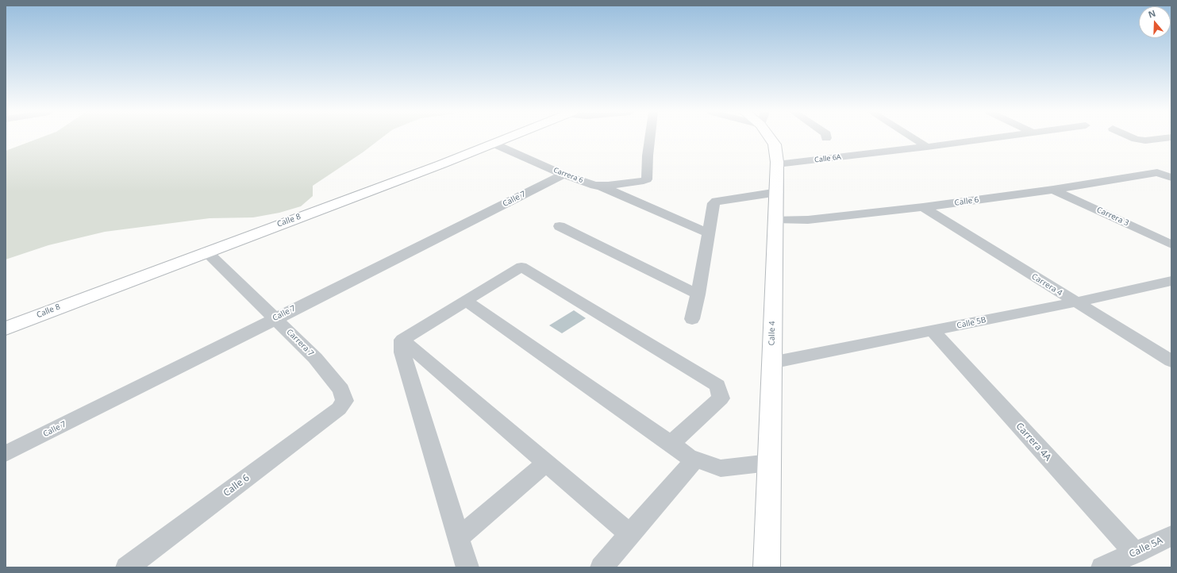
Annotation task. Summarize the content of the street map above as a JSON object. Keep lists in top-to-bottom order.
{
  "streets": {
    "main road": ["Calle 8", "Calle 4"],
    "street": [
      "Calle 6A",
      "Carrera 6",
      "Calle 7",
      "Calle 6",
      "Carrera 3",
      "Carrera 4",
      "Calle 5B",
      "Carrera 7",
      "Carrera 4A",
      "Calle 5A"
    ]
  },
  "crossings": [
    ["Calle 6A", "Calle 4"],
    ["Carrera 6", "Calle 7"],
    ["Carrera 6", "Calle 8"],
    ["Calle 7", "Carrera 7"],
    ["Calle 6", "Carrera 3"],
    ["Calle 6", "Carrera 4"],
    ["Calle 6", "Calle 4"],
    ["Calle 6", "Carrera 7"],
    ["Calle 8", "Carrera 7"],
    ["Carrera 4", "Calle 5B"],
    ["Calle 5B", "Calle 4"],
    ["Calle 5B", "Carrera 4A"],
    ["Carrera 4A", "Calle 5A"]
  ],
  "north": "top"
}
